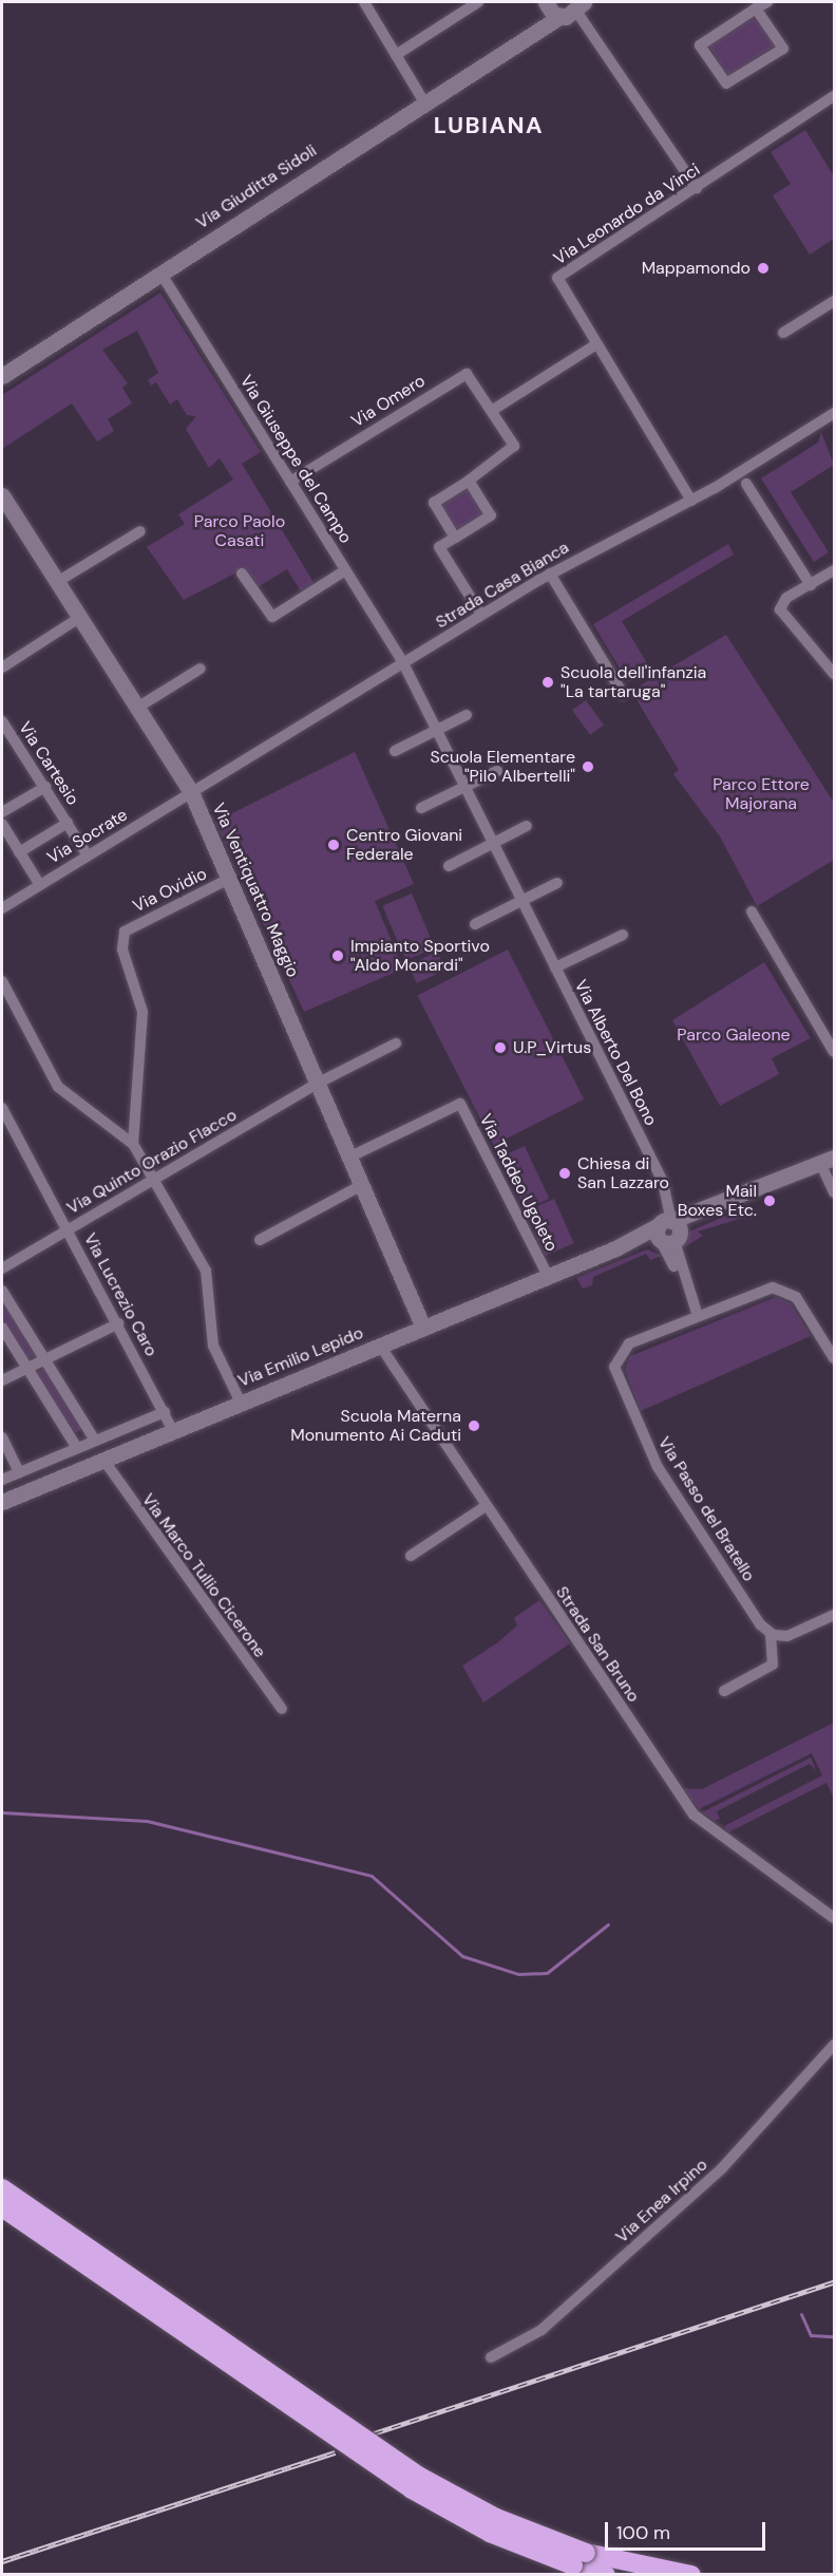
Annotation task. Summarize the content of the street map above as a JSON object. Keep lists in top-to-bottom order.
{
  "streets": {
    "street": [
      "Via Giuditta Sidoli",
      "Via Leonardo da Vinci",
      "Via Omero",
      "Via Giuseppe del Campo",
      "Strada Casa Bianca",
      "Via Cartesio",
      "Via Socrate",
      "Via Ovidio",
      "Via Ventiquattro Maggio",
      "Via Alberto Del Bono",
      "Via Quinto Orazio Flacco",
      "Via Taddeo Ugoleto",
      "Via Lucrezio Caro",
      "Via Emilio Lepido",
      "Via Passo del Bratello",
      "Via Marco Tullio Cicerone",
      "Strada San Bruno",
      "Via Enea Irpino"
    ]
  },
  "crossings": [
    ["Via Giuditta Sidoli", "Via Giuseppe del Campo"],
    ["Via Leonardo da Vinci", "Strada Casa Bianca"],
    ["Via Omero", "Via Giuseppe del Campo"],
    ["Via Giuseppe del Campo", "Strada Casa Bianca"],
    ["Via Giuseppe del Campo", "Via Alberto Del Bono"],
    ["Strada Casa Bianca", "Via Socrate"],
    ["Strada Casa Bianca", "Via Ventiquattro Maggio"],
    ["Strada Casa Bianca", "Via Alberto Del Bono"],
    ["Via Cartesio", "Via Socrate"],
    ["Via Socrate", "Via Ventiquattro Maggio"],
    ["Via Ovidio", "Via Ventiquattro Maggio"],
    ["Via Ventiquattro Maggio", "Via Quinto Orazio Flacco"],
    ["Via Ventiquattro Maggio", "Via Taddeo Ugoleto"],
    ["Via Ventiquattro Maggio", "Via Emilio Lepido"],
    ["Via Alberto Del Bono", "Via Emilio Lepido"],
    ["Via Alberto Del Bono", "Via Passo del Bratello"],
    ["Via Quinto Orazio Flacco", "Via Lucrezio Caro"],
    ["Via Taddeo Ugoleto", "Via Emilio Lepido"],
    ["Via Lucrezio Caro", "Via Emilio Lepido"],
    ["Via Emilio Lepido", "Via Marco Tullio Cicerone"],
    ["Via Emilio Lepido", "Strada San Bruno"]
  ],
  "districts": ["LUBIANA"],
  "parks": ["Parco Paolo Casati", "Parco Ettore Majorana", "Parco Galeone"],
  "places": [
    "Mappamondo",
    "Scuola dell'infanzia \"La tartaruga\"",
    "Scuola Elementare \"Pilo Albertelli\"",
    "Centro Giovani Federale",
    "Impianto Sportivo \"Aldo Monardi\"",
    "U.P_Virtus",
    "Chiesa di San Lazzaro",
    "Mail Boxes Etc.",
    "Scuola Materna Monumento Ai Caduti"
  ],
  "scale_bar": "100 m"
}
